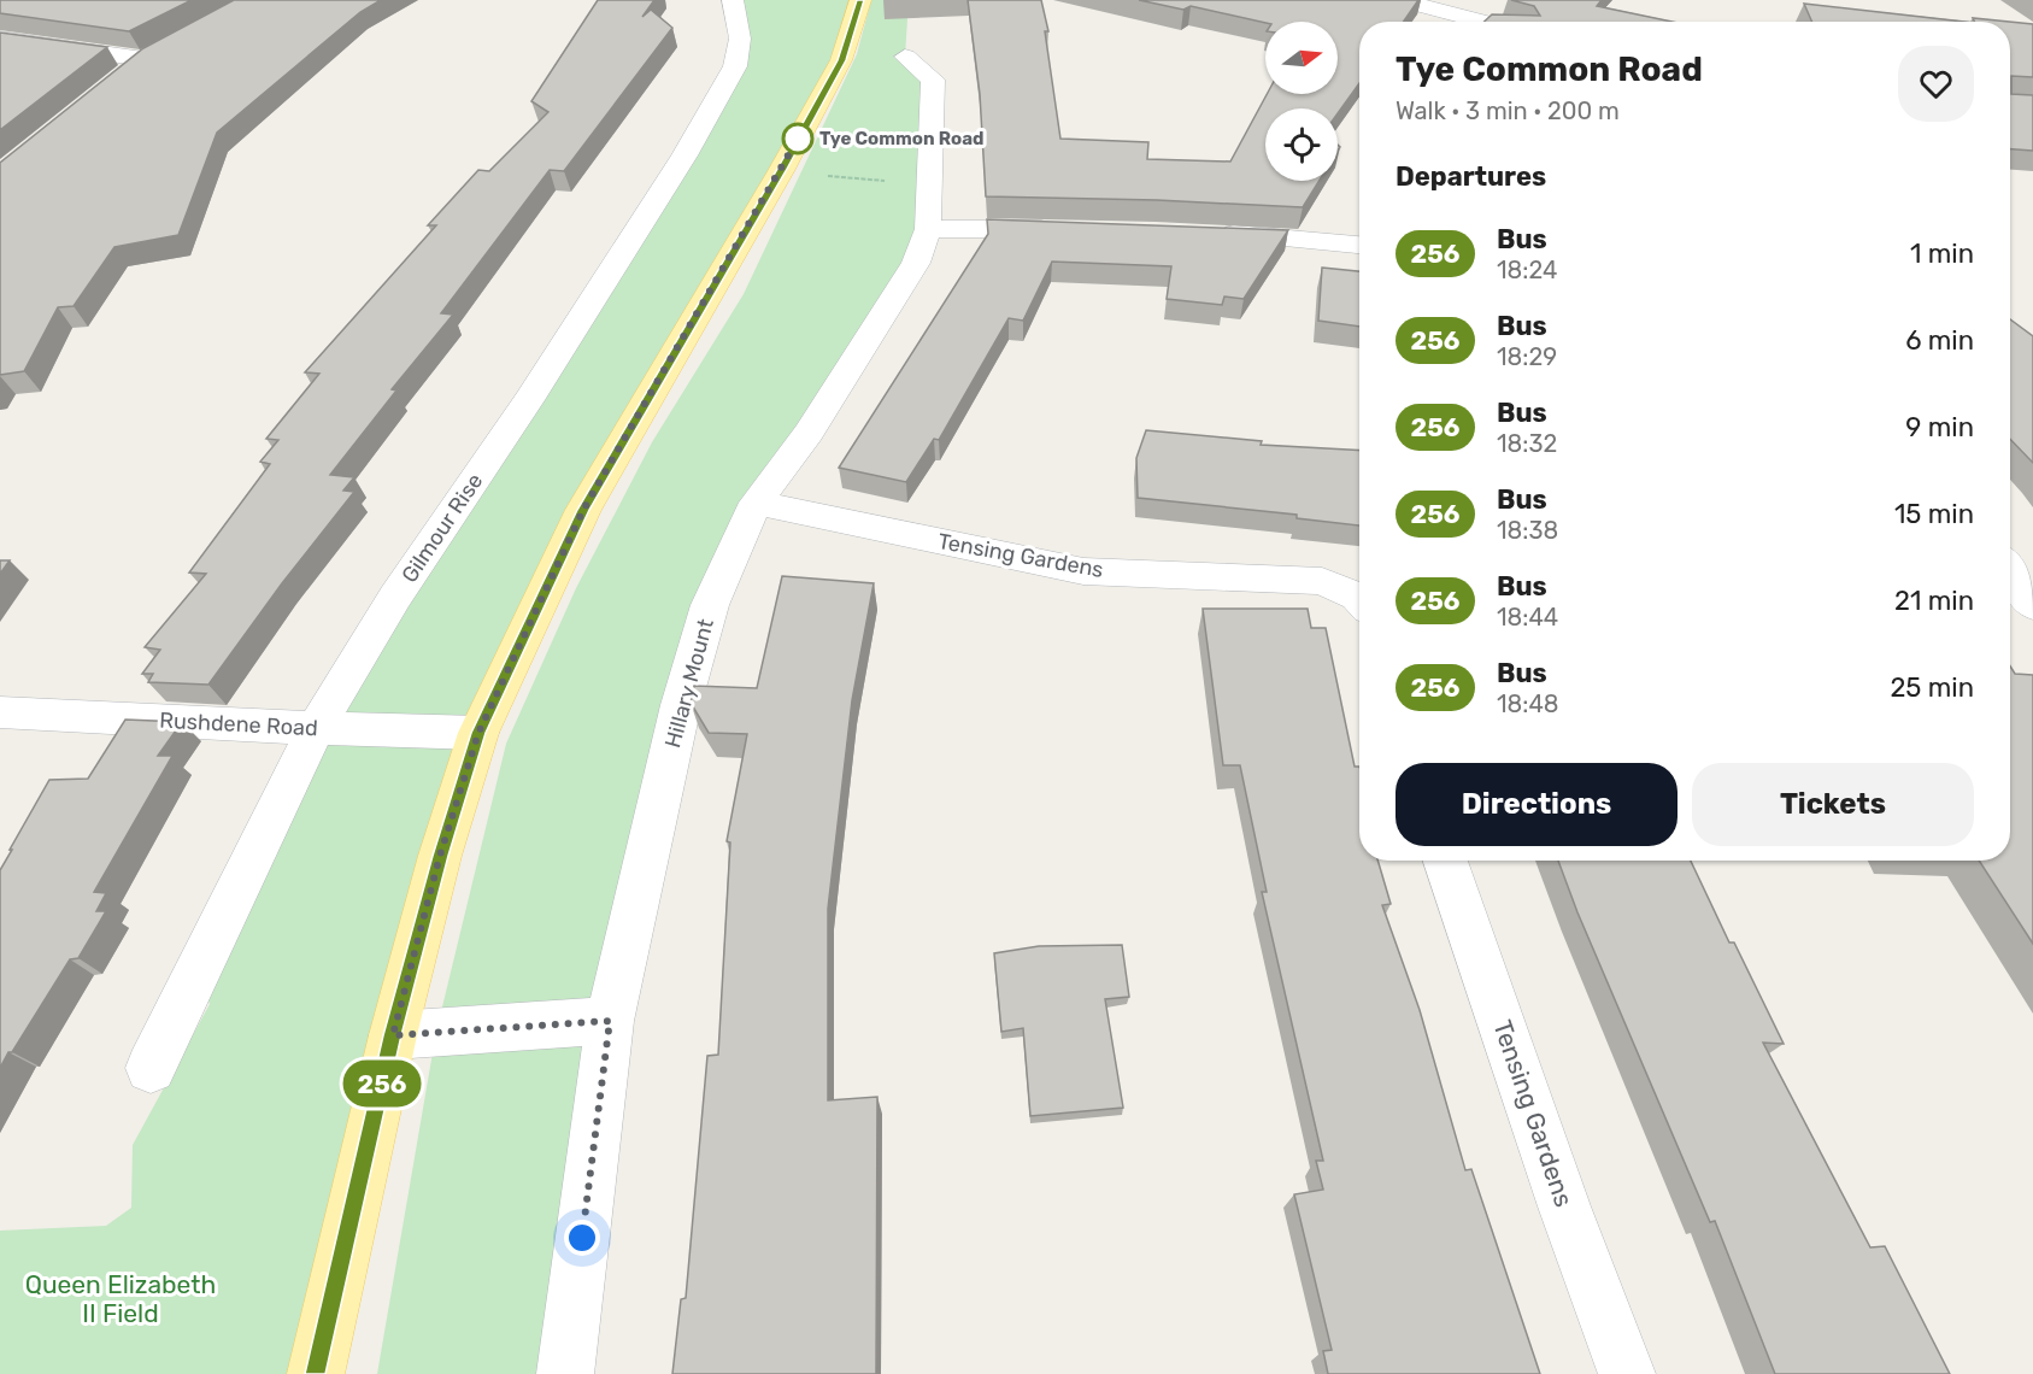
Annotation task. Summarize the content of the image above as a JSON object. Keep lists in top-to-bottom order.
{
  "streets": {
    "street": [
      "Gilmour Rise",
      "Tensing Gardens",
      "Hillary Mount",
      "Rushdene Road"
    ]
  },
  "crossings": [
    ["Gilmour Rise", "Rushdene Road"],
    ["Tensing Gardens", "Hillary Mount"]
  ],
  "parks": ["Queen Elizabeth II Field"],
  "places": ["Tye Common Road"],
  "lines": ["bus line 256"],
  "north": "right",
  "page": {
    "on_map": "256",
    "heading": [
      ["Tye Common Road", "Walk · 3 min · 200 m"],
      "Departures"
    ],
    "list": [
      {
        "mark": "256",
        "name": "Bus",
        "note": "18:24",
        "value": "1 min"
      },
      {
        "mark": "256",
        "name": "Bus",
        "note": "18:29",
        "value": "6 min"
      },
      {
        "mark": "256",
        "name": "Bus",
        "note": "18:32",
        "value": "9 min"
      },
      {
        "mark": "256",
        "name": "Bus",
        "note": "18:38",
        "value": "15 min"
      },
      {
        "mark": "256",
        "name": "Bus",
        "note": "18:44",
        "value": "21 min"
      },
      {
        "mark": "256",
        "name": "Bus",
        "note": "18:48",
        "value": "25 min"
      }
    ],
    "buttons": ["Directions", "Tickets"]
  }
}
